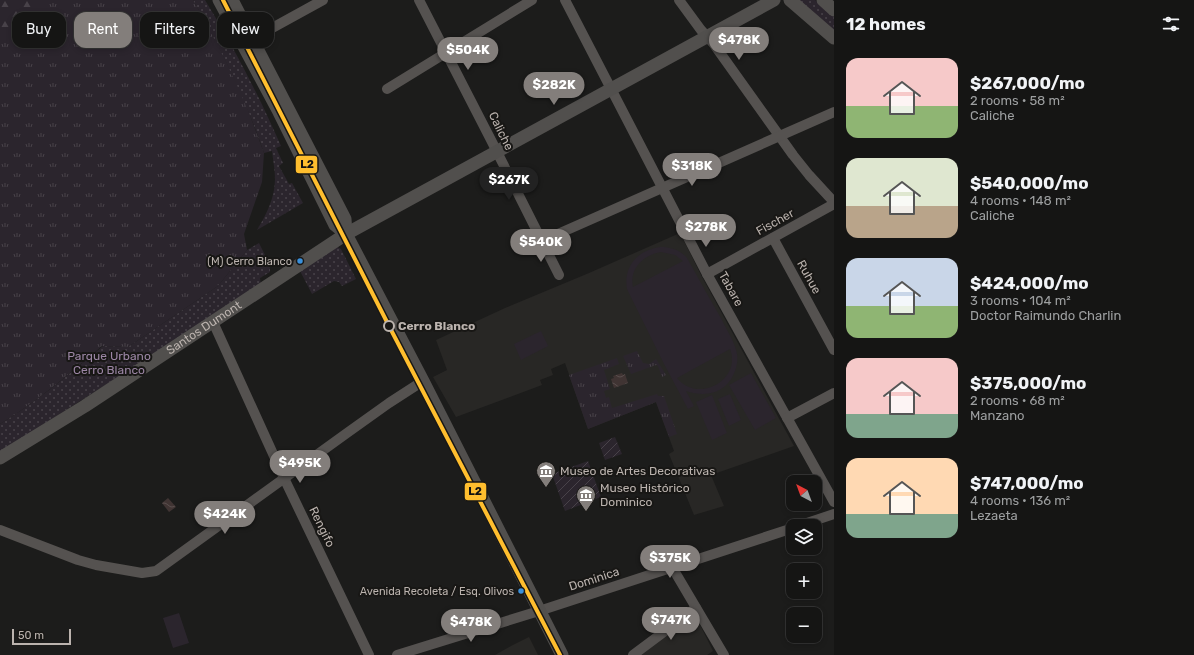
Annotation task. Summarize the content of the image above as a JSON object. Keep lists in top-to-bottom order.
{
  "streets": {
    "main road": ["Santos Dumont"],
    "street": [
      "Caliche",
      "Fischer",
      "Ruhue",
      "Tabare",
      "Rengifo",
      "Dominica"
    ]
  },
  "crossings": [
    ["Caliche", "Santos Dumont"],
    ["Fischer", "Ruhue"],
    ["Fischer", "Tabare"],
    ["Tabare", "Santos Dumont"],
    ["Santos Dumont", "Rengifo"]
  ],
  "parks": ["Parque Urbano Cerro Blanco"],
  "places": {
    "other": ["(M) Cerro Blanco", "Cerro Blanco", "Avenida Recoleta / Esq. Olivos"],
    "museum": ["Museo de Artes Decorativas", "Museo Histórico Dominico"]
  },
  "lines": ["transit line L2"],
  "scale_bar": "50 m",
  "north": "top left",
  "page": {
    "heading": "12 homes",
    "chip": [
      "Buy",
      "Rent",
      "Filters",
      "New"
    ],
    "price": [
      "$478K",
      "$504K",
      "$282K",
      "$318K",
      "$267K",
      "$278K",
      "$540K",
      "$495K",
      "$424K",
      "$375K",
      "$747K",
      "$478K"
    ],
    "list": [
      {
        "name": "$267,000/mo",
        "note": "2 rooms · 58 m² · Caliche"
      },
      {
        "name": "$540,000/mo",
        "note": "4 rooms · 148 m² · Caliche"
      },
      {
        "name": "$424,000/mo",
        "note": "3 rooms · 104 m² · Doctor Raimundo Charlin"
      },
      {
        "name": "$375,000/mo",
        "note": "2 rooms · 68 m² · Manzano"
      },
      {
        "name": "$747,000/mo",
        "note": "4 rooms · 136 m² · Lezaeta"
      }
    ],
    "map_buttons": ["+", "−"],
    "scale": "50 m"
  }
}
